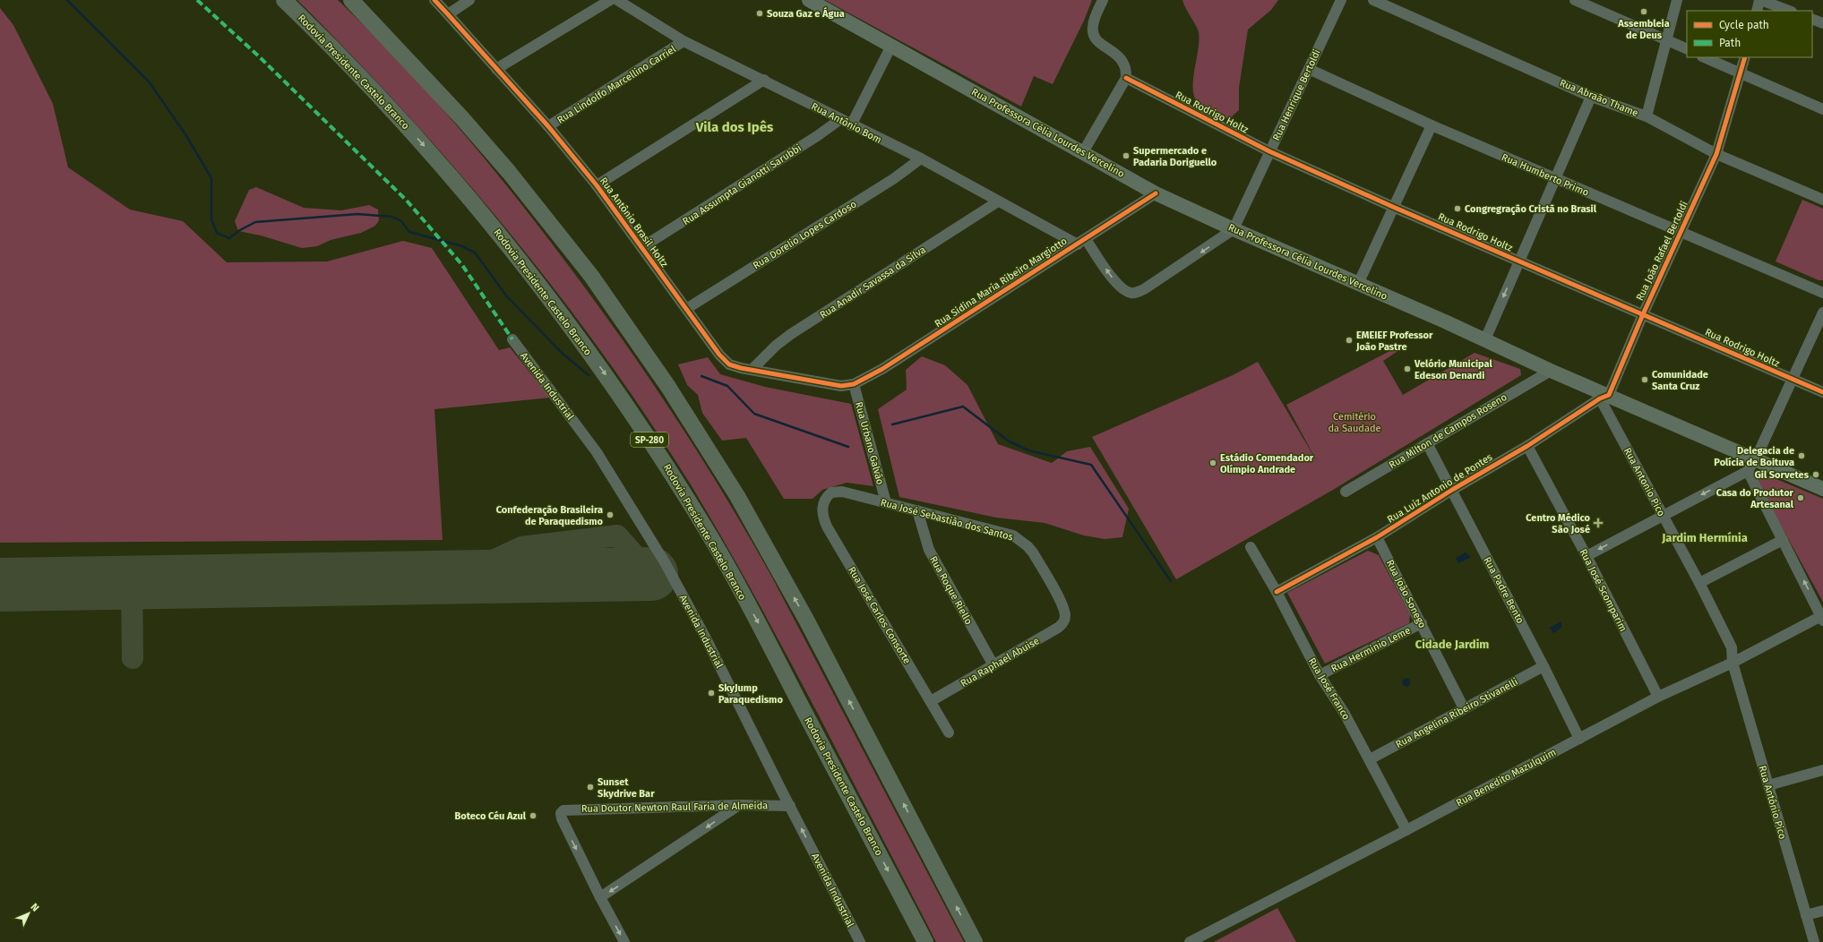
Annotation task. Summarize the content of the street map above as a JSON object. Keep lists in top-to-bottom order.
{
  "streets": {
    "highway": ["Rodovia Presidente Castelo Branco", "SP-280"],
    "main road": ["Rua Professora Célia Lourdes Vercelino"],
    "street": [
      "Rua Lindolfo Marcellino Carriel",
      "Rua Henrique Bertoldi",
      "Rua Abraão Thame",
      "Rua Rodrigo Holtz",
      "Rua Antônio Bom",
      "Rua Humberto Primo",
      "Rua Assumpta Gianotti Sarubbi",
      "Rua Antônio Brasil Holtz",
      "Rua Dorelio Lopes Cardoso",
      "Rua João Rafael Bertoldi",
      "Rua Anadir Savassa da Silva",
      "Rua Sidina Maria Ribeiro Margiotto",
      "Avenida Industrial",
      "Rua Milton de Campos Roseno",
      "Rua Urbano Galvão",
      "Rua Antonio Pico",
      "Rua Luiz Antonio de Pontes",
      "Rua José Sebastião dos Santos",
      "Rua Roque Riello",
      "Rua Padre Bento",
      "Rua José Scomparim",
      "Rua João Sonego",
      "Rua José Carlos Consorte",
      "Rua Herminio Leme",
      "Rua Raphael Abuise",
      "Rua José Franco",
      "Rua Angelina Ribeiro Stivanelli",
      "Rua Benedito Mazulquim",
      "Rua Antônio Pico",
      "Rua Doutor Newton Raul Faria de Almeida"
    ]
  },
  "crossings": [
    ["Rua Lindolfo Marcellino Carriel", "Rua Antônio Bom"],
    ["Rua Lindolfo Marcellino Carriel", "Rua Antônio Brasil Holtz"],
    ["Rua Henrique Bertoldi", "Rua Rodrigo Holtz"],
    ["Rua Henrique Bertoldi", "Rua Professora Célia Lourdes Vercelino"],
    ["Rua Henrique Bertoldi", "Rua Humberto Primo"],
    ["Rua Abraão Thame", "Rua João Rafael Bertoldi"],
    ["Rua Rodrigo Holtz", "Rua João Rafael Bertoldi"],
    ["Rua Antônio Bom", "Rua Assumpta Gianotti Sarubbi"],
    ["Rua Antônio Bom", "Rua Dorelio Lopes Cardoso"],
    ["Rua Antônio Bom", "Rua Anadir Savassa da Silva"],
    ["Rua Antônio Bom", "Rua Sidina Maria Ribeiro Margiotto"],
    ["Rua Professora Célia Lourdes Vercelino", "Rua João Rafael Bertoldi"],
    ["Rua Professora Célia Lourdes Vercelino", "Rua Sidina Maria Ribeiro Margiotto"],
    ["Rua Professora Célia Lourdes Vercelino", "Rua Milton de Campos Roseno"],
    ["Rua Professora Célia Lourdes Vercelino", "Rua Antonio Pico"],
    ["Rua Professora Célia Lourdes Vercelino", "Rua Luiz Antonio de Pontes"],
    ["Rua Humberto Primo", "Rua João Rafael Bertoldi"],
    ["Rua Assumpta Gianotti Sarubbi", "Rua Antônio Brasil Holtz"],
    ["Rua Antônio Brasil Holtz", "Rua Dorelio Lopes Cardoso"],
    ["Rua Antônio Brasil Holtz", "Rua Anadir Savassa da Silva"],
    ["Rua Antônio Brasil Holtz", "Rua Sidina Maria Ribeiro Margiotto"],
    ["Rua Antônio Brasil Holtz", "Rua Urbano Galvão"],
    ["Rua João Rafael Bertoldi", "Rua Antonio Pico"],
    ["Rua João Rafael Bertoldi", "Rua Luiz Antonio de Pontes"],
    ["Rua Sidina Maria Ribeiro Margiotto", "Rua Urbano Galvão"],
    ["Avenida Industrial", "Rua Doutor Newton Raul Faria de Almeida"],
    ["Rua Milton de Campos Roseno", "Rua Padre Bento"],
    ["Rua Urbano Galvão", "Rua José Sebastião dos Santos"],
    ["Rua Antonio Pico", "Rua Luiz Antonio de Pontes"],
    ["Rua Antonio Pico", "Rua Benedito Mazulquim"],
    ["Rua Antonio Pico", "Rua Antônio Pico"],
    ["Rua Luiz Antonio de Pontes", "Rua Padre Bento"],
    ["Rua Luiz Antonio de Pontes", "Rua José Scomparim"],
    ["Rua Luiz Antonio de Pontes", "Rua João Sonego"],
    ["Rua Luiz Antonio de Pontes", "Rua José Franco"],
    ["Rua José Sebastião dos Santos", "Rua Roque Riello"],
    ["Rua José Sebastião dos Santos", "Rua José Carlos Consorte"],
    ["Rua José Sebastião dos Santos", "Rua Raphael Abuise"],
    ["Rua Roque Riello", "Rua Raphael Abuise"],
    ["Rua Padre Bento", "Rua Angelina Ribeiro Stivanelli"],
    ["Rua Padre Bento", "Rua Benedito Mazulquim"],
    ["Rua José Scomparim", "Rua Benedito Mazulquim"],
    ["Rua João Sonego", "Rua Herminio Leme"],
    ["Rua João Sonego", "Rua Angelina Ribeiro Stivanelli"],
    ["Rua José Carlos Consorte", "Rua Raphael Abuise"],
    ["Rua Herminio Leme", "Rua José Franco"],
    ["Rua José Franco", "Rua Angelina Ribeiro Stivanelli"],
    ["Rua José Franco", "Rua Benedito Mazulquim"],
    ["Rua Benedito Mazulquim", "Rua Antônio Pico"]
  ],
  "districts": ["Vila dos Ipês", "Jardim Hermínia", "Cidade Jardim"],
  "parks": ["Cemitério da Saudade"],
  "places": {
    "other": [
      "Assembleia de Deus",
      "Souza Gaz e Água",
      "Supermercado e Padaria Doriguello",
      "Congregração Cristã no Brasil",
      "EMEIEF Professor João Pastre",
      "Velório Municipal Edeson Denardi",
      "Comunidade Santa Cruz",
      "Delegacia de Polícia de Boituva",
      "Estádio Comendador Olímpio Andrade",
      "Gil Sorvetes",
      "Casa do Produtor Artesanal",
      "Confederação Brasileira de Paraquedismo",
      "SkyJump Paraquedismo",
      "Sunset Skydrive Bar",
      "Boteco Céu Azul"
    ],
    "health": ["Centro Médico São José"]
  },
  "legend": ["Cycle path", "Path"],
  "north": "top right"
}
